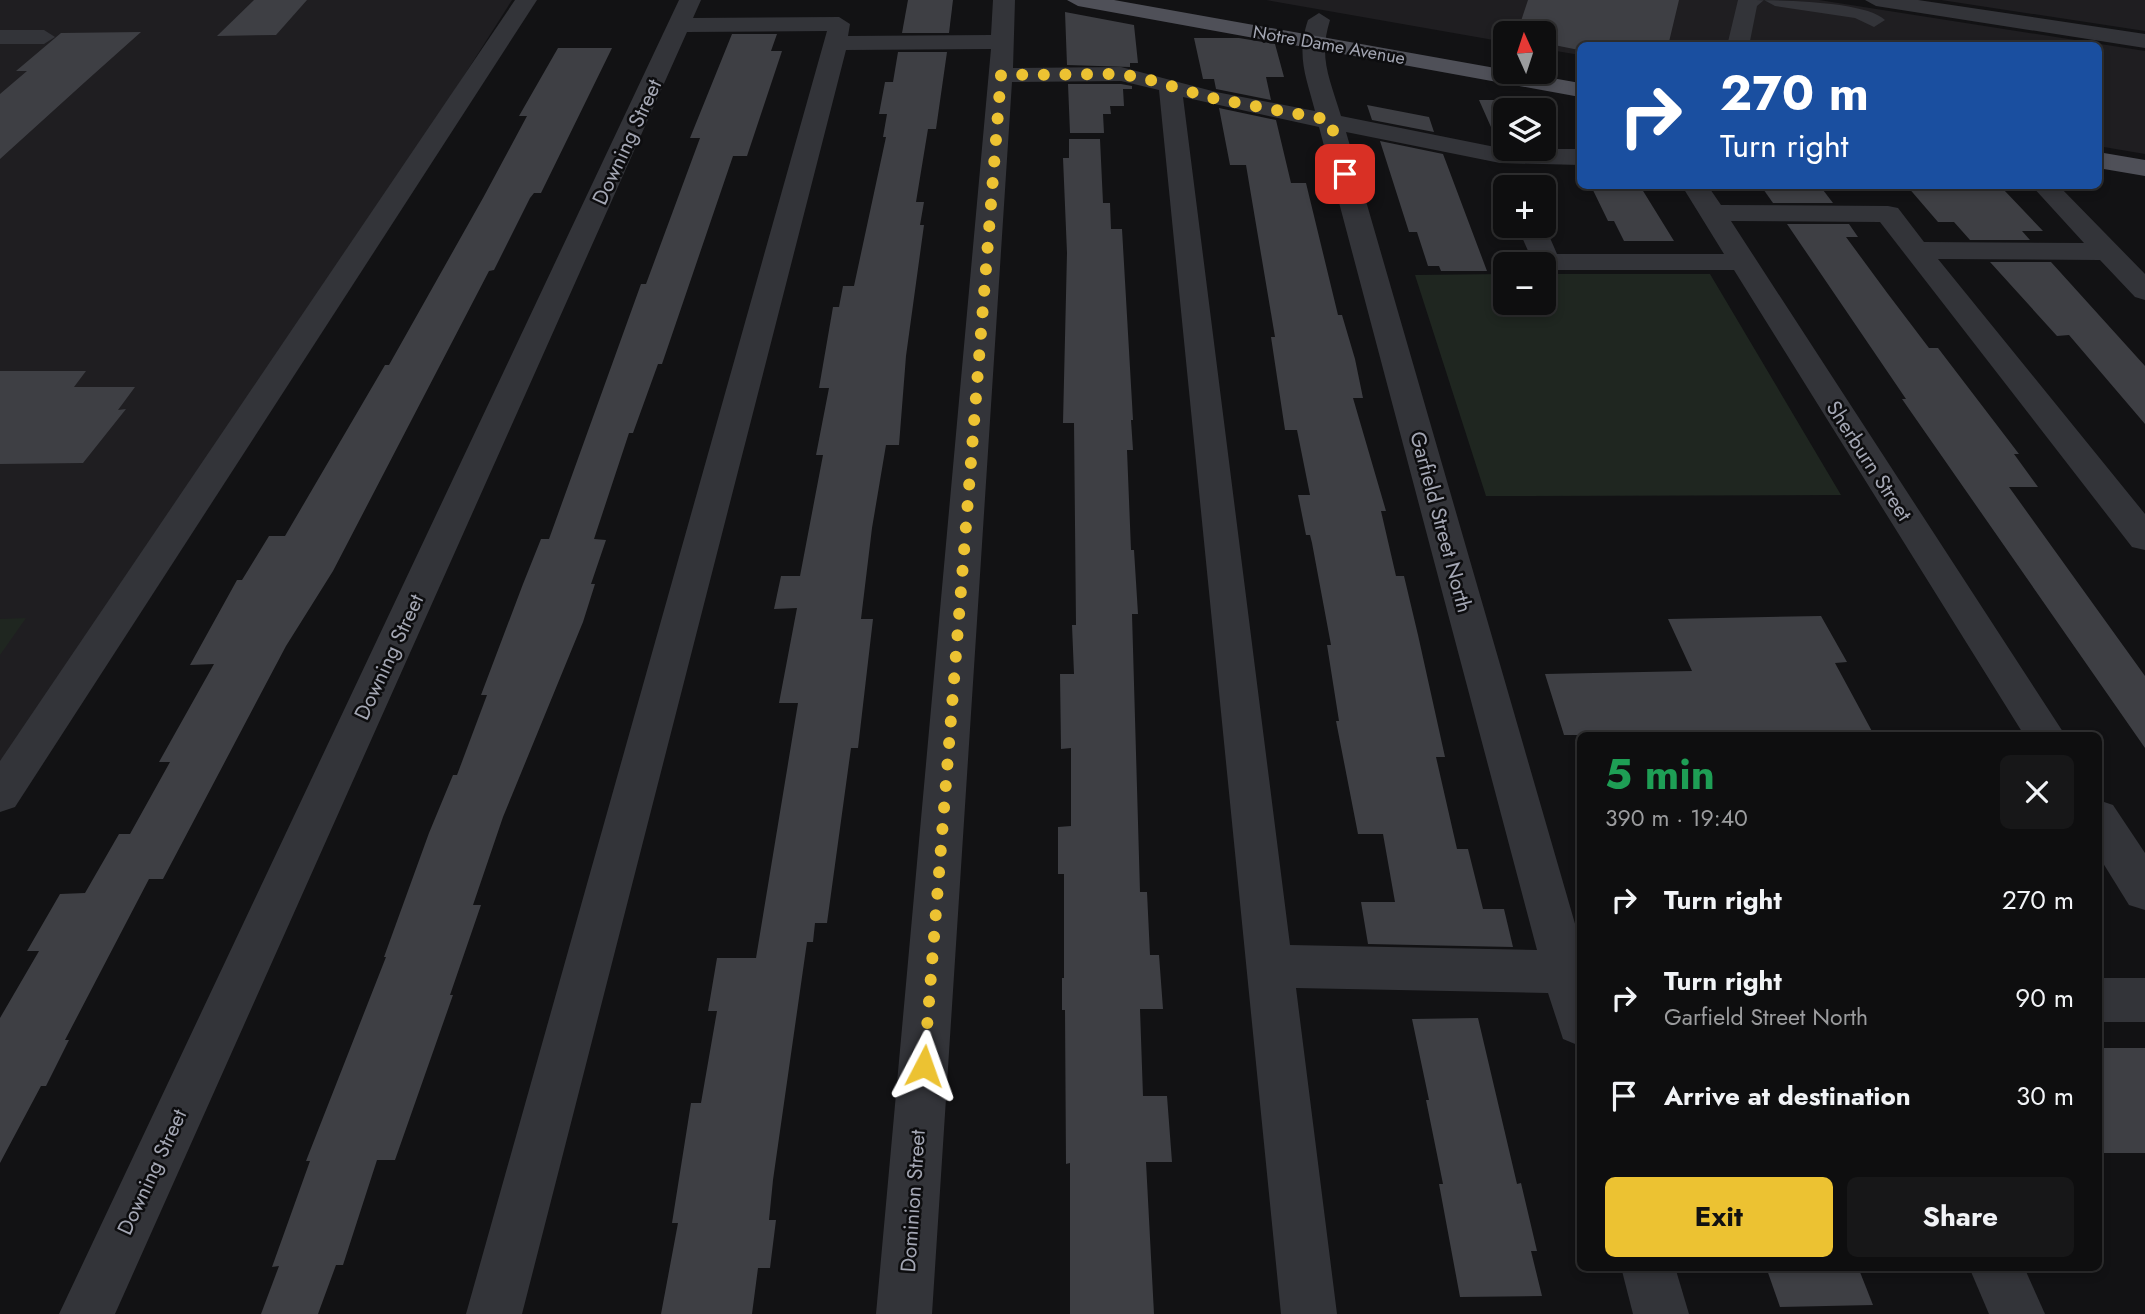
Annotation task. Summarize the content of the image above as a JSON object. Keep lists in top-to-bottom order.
{
  "streets": {
    "main road": ["Notre Dame Avenue"],
    "street": [
      "Downing Street",
      "Sherburn Street",
      "Garfield Street North",
      "Dominion Street"
    ]
  },
  "crossings": [
    ["Notre Dame Avenue", "Garfield Street North"]
  ],
  "north": "top",
  "page": {
    "map_buttons": ["+", "−"],
    "turn": ["270 m", "Turn right"],
    "heading": ["5 min", "390 m · 19:40"],
    "list": [
      {
        "name": "Turn right",
        "value": "270 m"
      },
      {
        "name": "Turn right",
        "note": "Garfield Street North",
        "value": "90 m"
      },
      {
        "name": "Arrive at destination",
        "value": "30 m"
      }
    ],
    "buttons": ["Exit", "Share"]
  }
}
